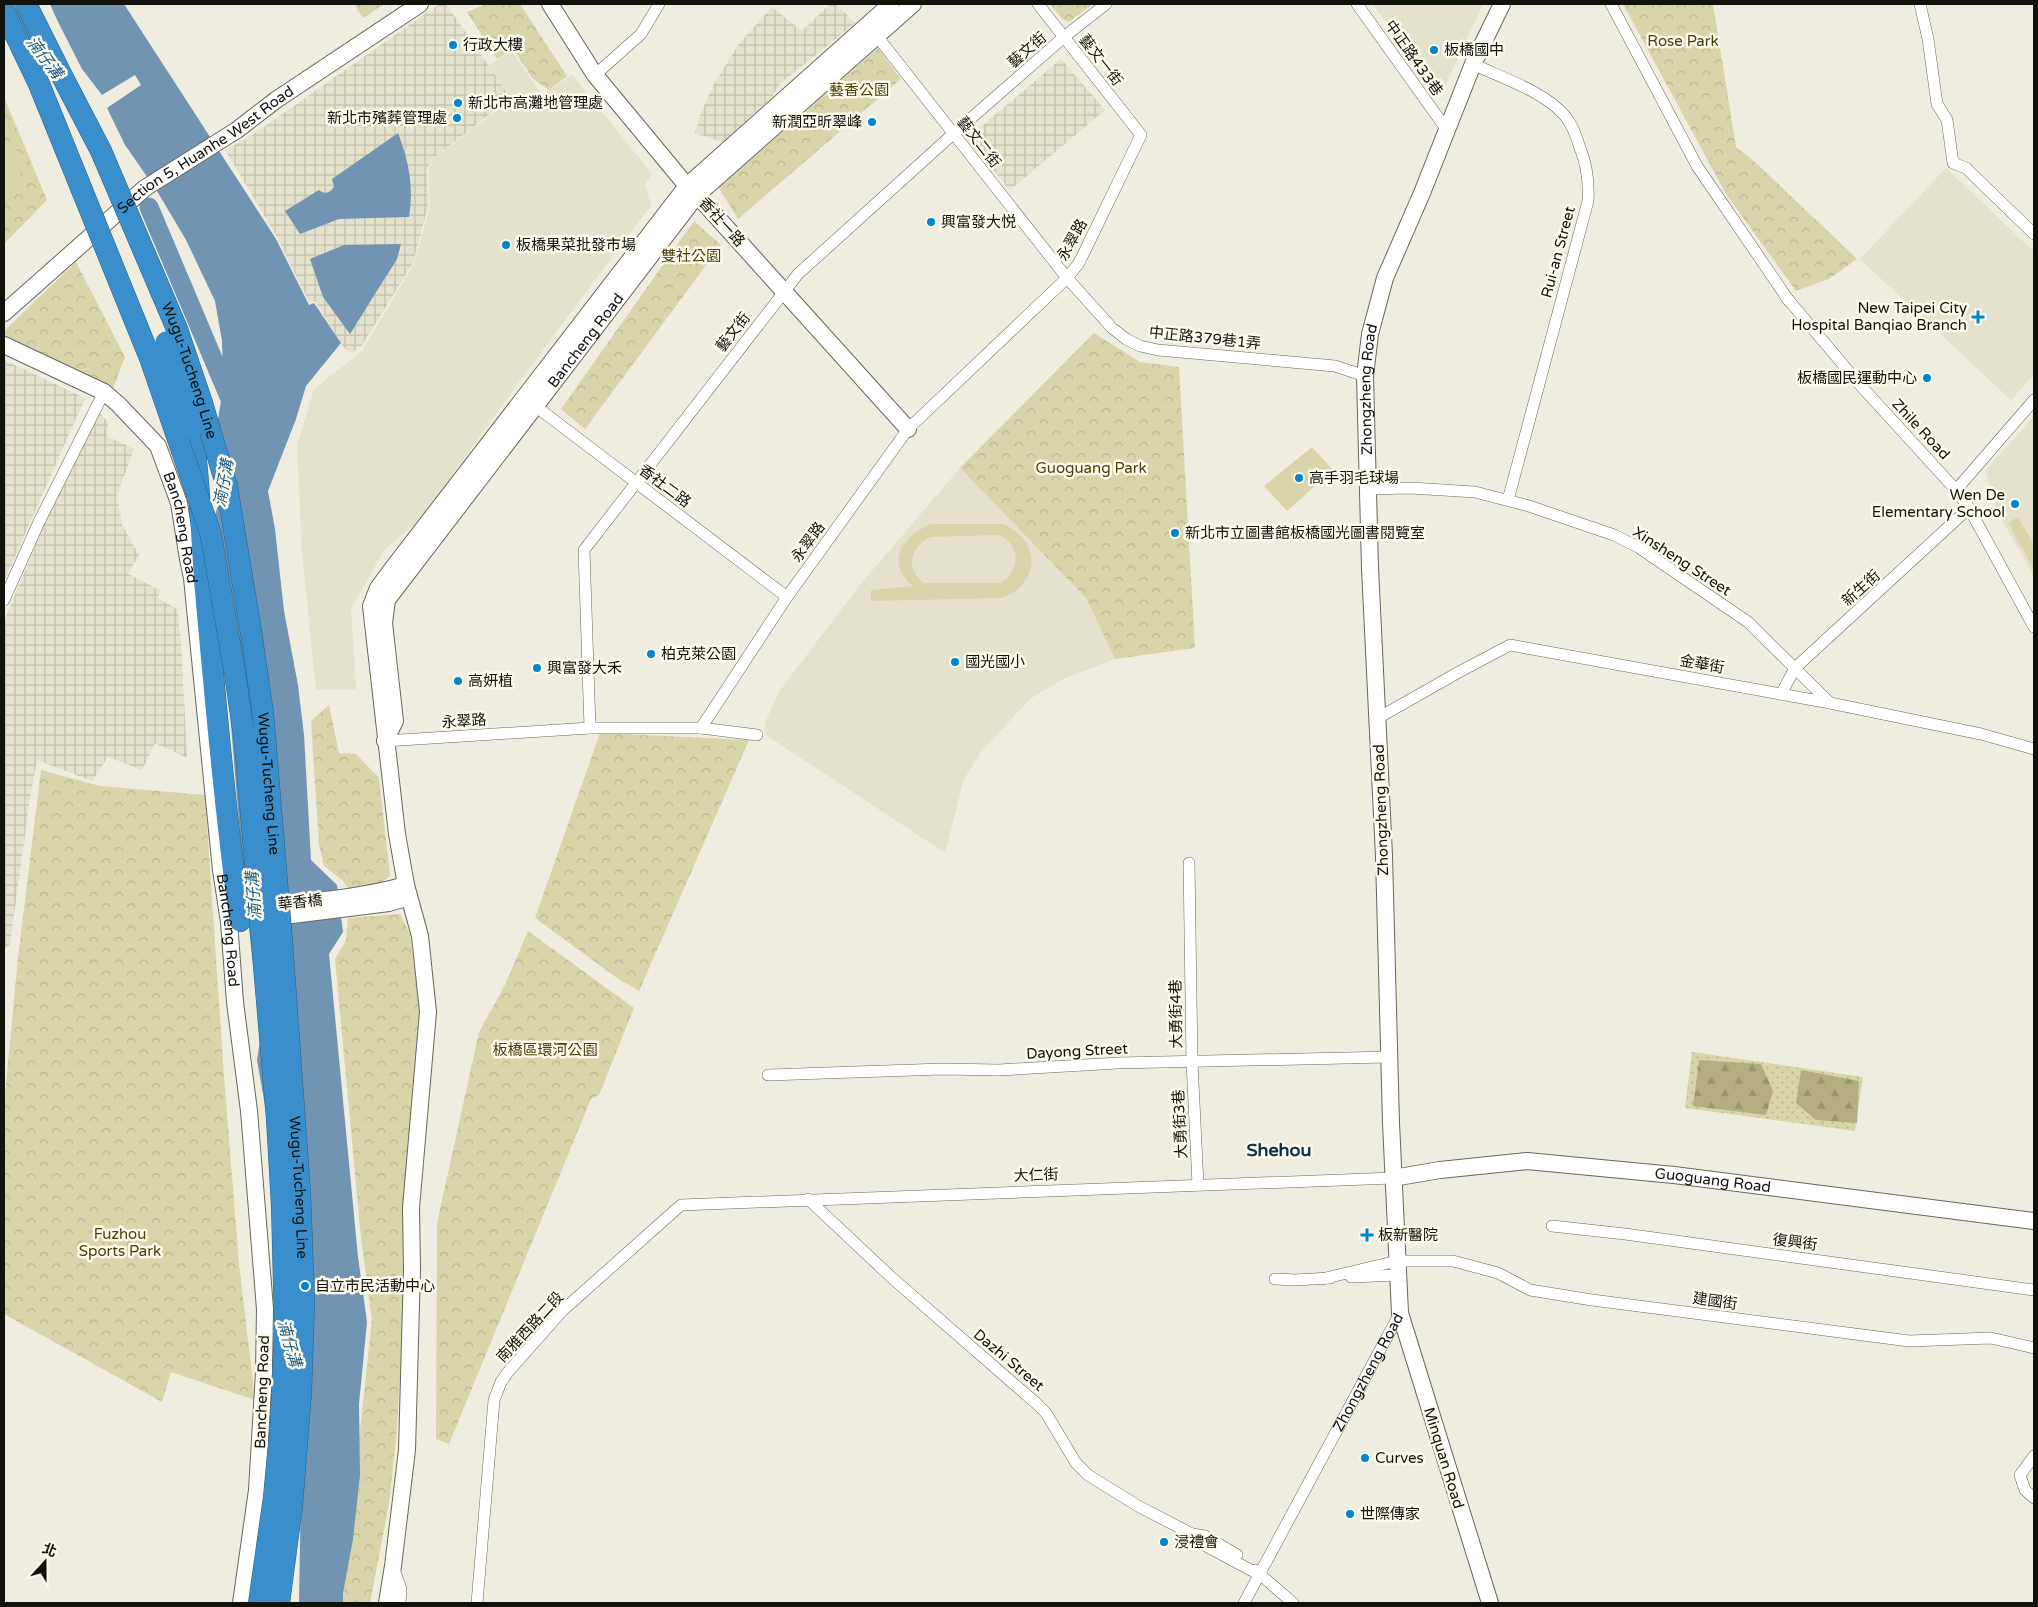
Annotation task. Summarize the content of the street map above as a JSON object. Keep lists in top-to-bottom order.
{
  "streets": {
    "highway": ["Wugu-Tucheng Line"],
    "street": [
      "藝文街",
      "中正路433巷",
      "藝文一街",
      "藝文二街",
      "Section 5, Huanhe West Road",
      "香社一路",
      "永翠路",
      "Rui-an Street",
      "中正路379巷1弄",
      "Bancheng Road",
      "Zhongzheng Road",
      "Zhile Road",
      "香社二路",
      "Xinsheng Street",
      "新生街",
      "金華街",
      "華香橋",
      "大勇街4巷",
      "Dayong Street",
      "大勇街3巷",
      "大仁街",
      "Guoguang Road",
      "復興街",
      "建國街",
      "南雅西路二段",
      "Dazhi Street",
      "Minquan Road"
    ]
  },
  "crossings": [
    ["藝文街", "藝文一街"],
    ["藝文街", "藝文二街"],
    ["藝文街", "香社一路"],
    ["藝文街", "永翠路"],
    ["藝文街", "香社二路"],
    ["中正路433巷", "Zhongzheng Road"],
    ["藝文一街", "永翠路"],
    ["藝文二街", "永翠路"],
    ["藝文二街", "中正路379巷1弄"],
    ["藝文二街", "Bancheng Road"],
    ["香社一路", "永翠路"],
    ["香社一路", "Bancheng Road"],
    ["永翠路", "中正路379巷1弄"],
    ["永翠路", "Bancheng Road"],
    ["永翠路", "香社二路"],
    ["Rui-an Street", "Zhongzheng Road"],
    ["Rui-an Street", "Xinsheng Street"],
    ["中正路379巷1弄", "Zhongzheng Road"],
    ["Bancheng Road", "香社二路"],
    ["Bancheng Road", "華香橋"],
    ["Zhongzheng Road", "Xinsheng Street"],
    ["Zhongzheng Road", "金華街"],
    ["Zhongzheng Road", "Dayong Street"],
    ["Zhongzheng Road", "大仁街"],
    ["Zhongzheng Road", "Guoguang Road"],
    ["Zhongzheng Road", "建國街"],
    ["Zhongzheng Road", "Dazhi Street"],
    ["Zhongzheng Road", "Minquan Road"],
    ["Zhile Road", "新生街"],
    ["Xinsheng Street", "新生街"],
    ["Xinsheng Street", "金華街"],
    ["新生街", "金華街"],
    ["大勇街4巷", "Dayong Street"],
    ["大勇街4巷", "大勇街3巷"],
    ["Dayong Street", "大勇街3巷"],
    ["大勇街3巷", "大仁街"],
    ["大仁街", "Guoguang Road"],
    ["大仁街", "南雅西路二段"],
    ["大仁街", "Dazhi Street"]
  ],
  "districts": ["Shehou"],
  "water": ["湳仔溝"],
  "parks": [
    "Rose Park",
    "藝香公園",
    "雙社公園",
    "Guoguang Park",
    "板橋區環河公園",
    "Fuzhou Sports Park"
  ],
  "places": {
    "other": [
      "行政大樓",
      "板橋國中",
      "新北市高灘地管理處",
      "新北市殯葬管理處",
      "新潤亞昕翠峰",
      "興富發大悦",
      "板橋果菜批發市場",
      "板橋國民運動中心",
      "高手羽毛球場",
      "Wen De Elementary School",
      "新北市立圖書館板橋國光圖書閱覽室",
      "柏克萊公園",
      "國光國小",
      "興富發大禾",
      "高妍植",
      "自立市民活動中心",
      "Curves",
      "世際傳家",
      "浸禮會"
    ],
    "health": ["New Taipei City Hospital Banqiao Branch", "板新醫院"]
  },
  "north": "top"
}
